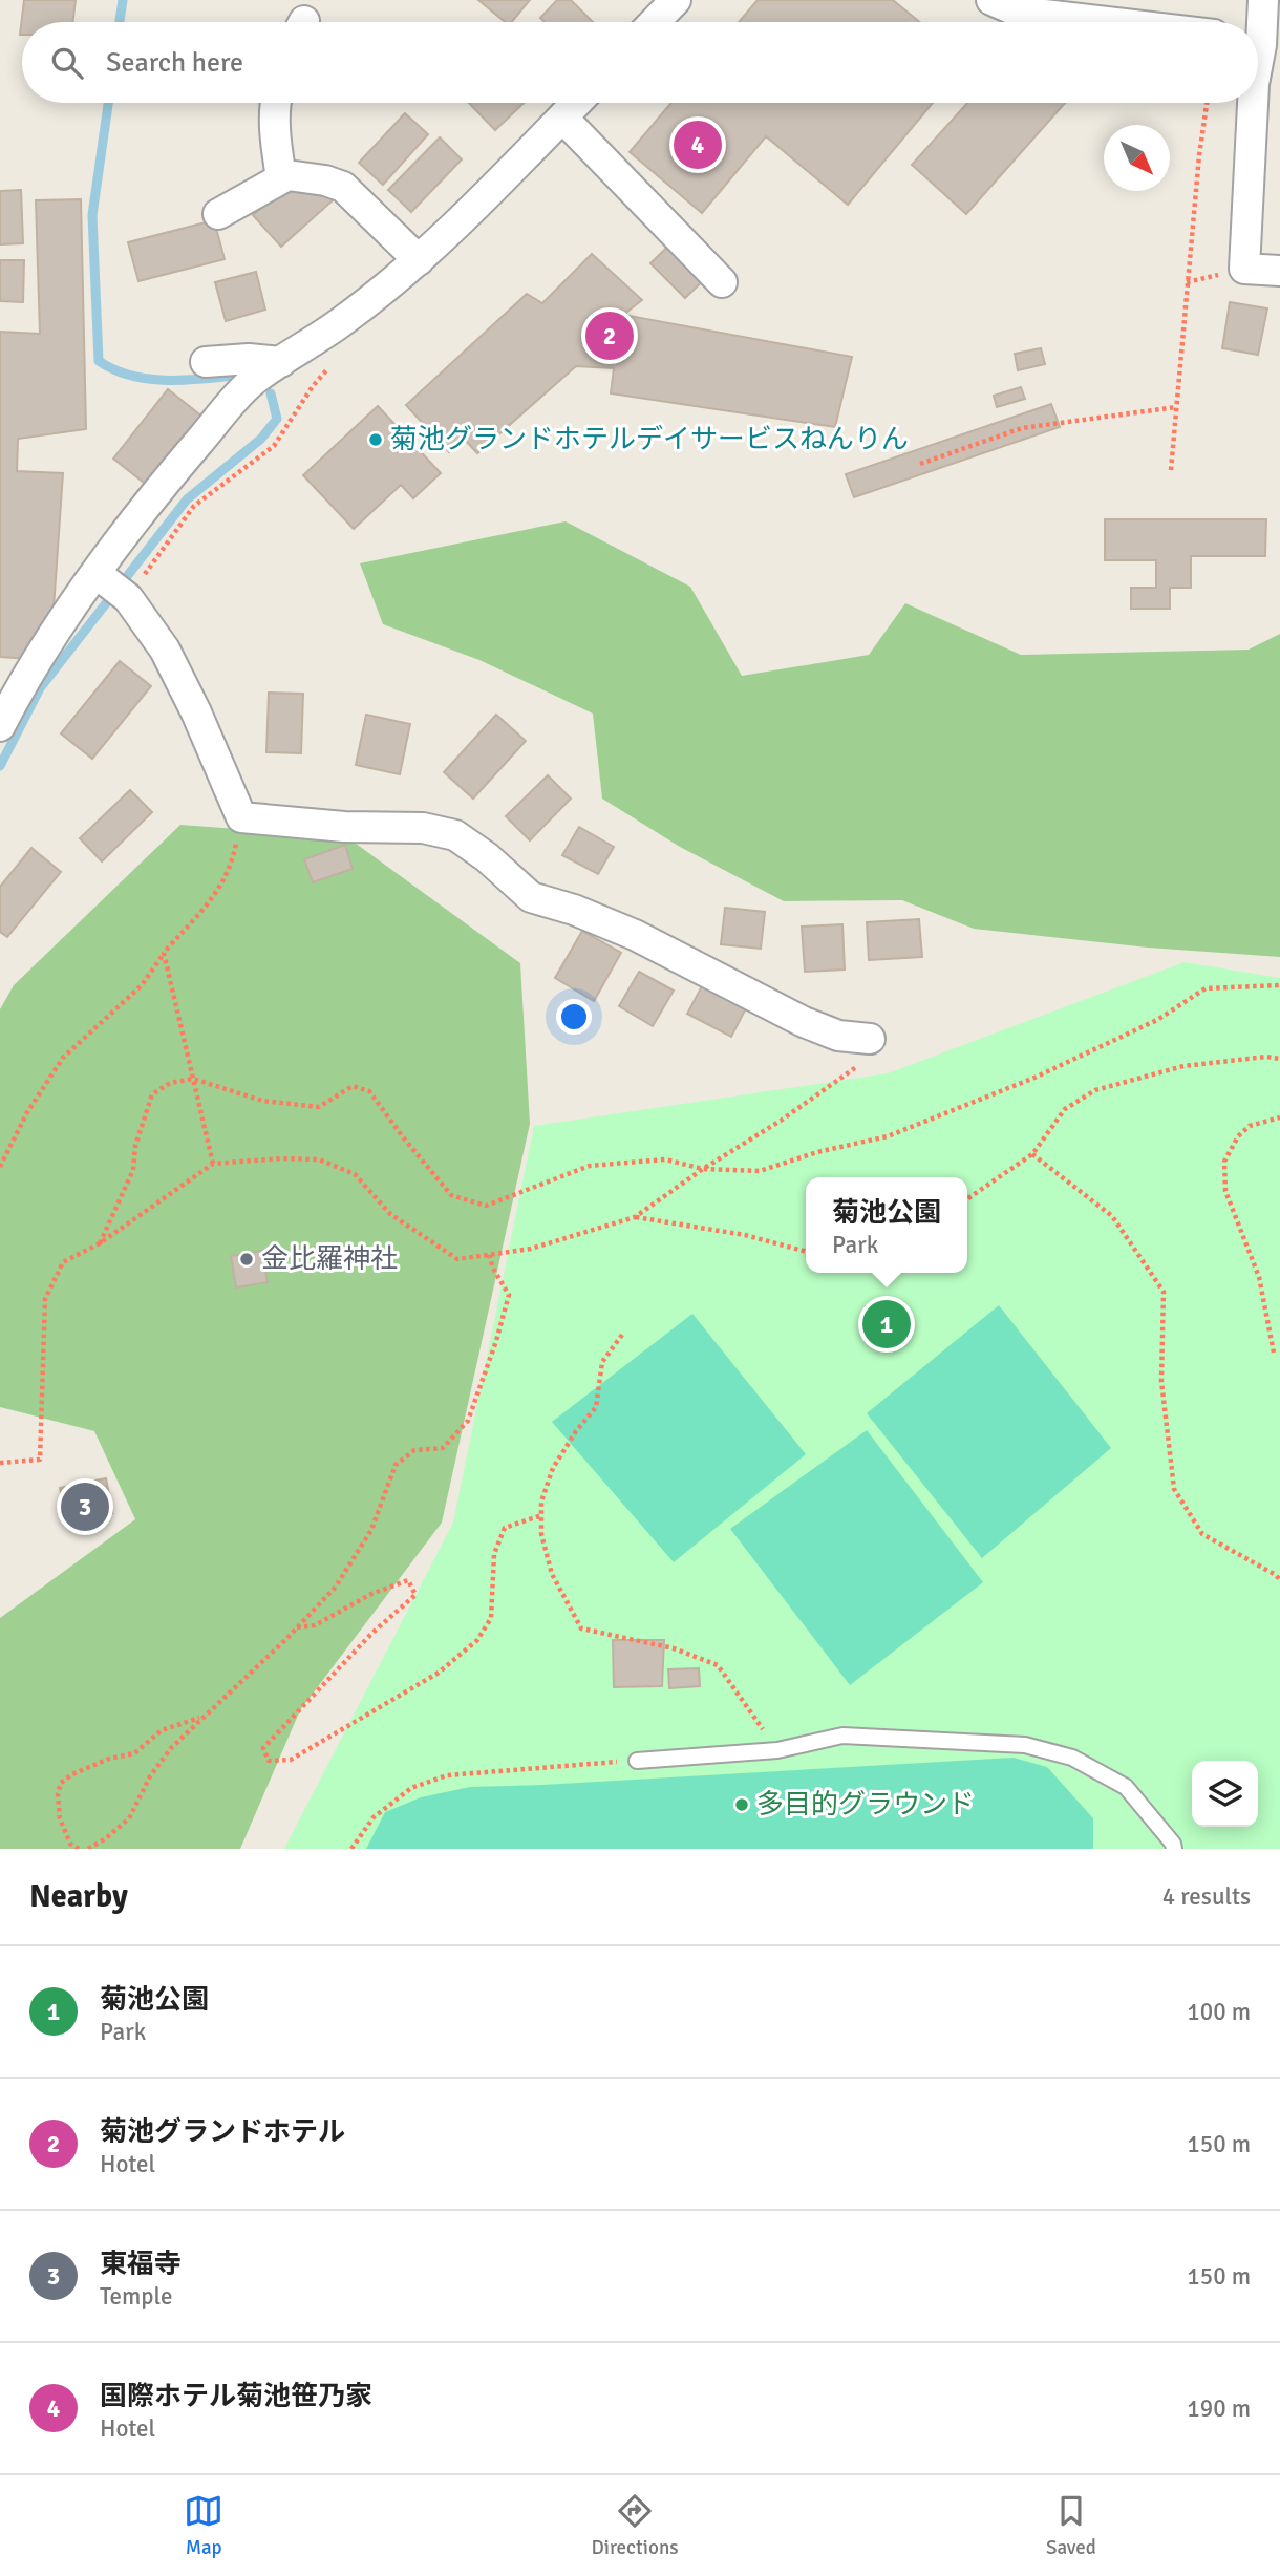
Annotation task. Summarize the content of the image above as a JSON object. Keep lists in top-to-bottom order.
{
  "places": ["菊池グランドホテルデイサービスねんりん", "金比羅神社", "多目的グラウンド"],
  "north": "bottom right",
  "page": {
    "search": "Search here",
    "pins": [
      "4",
      "2",
      "1",
      "3"
    ],
    "popup": ["菊池公園", "Park"],
    "heading": ["Nearby", "4 results"],
    "list": [
      {
        "mark": "1",
        "name": "菊池公園",
        "note": "Park",
        "value": "100 m"
      },
      {
        "mark": "2",
        "name": "菊池グランドホテル",
        "note": "Hotel",
        "value": "150 m"
      },
      {
        "mark": "3",
        "name": "東福寺",
        "note": "Temple",
        "value": "150 m"
      },
      {
        "mark": "4",
        "name": "国際ホテル菊池笹乃家",
        "note": "Hotel",
        "value": "190 m"
      }
    ],
    "nav": ["Map", "Directions", "Saved"]
  }
}
